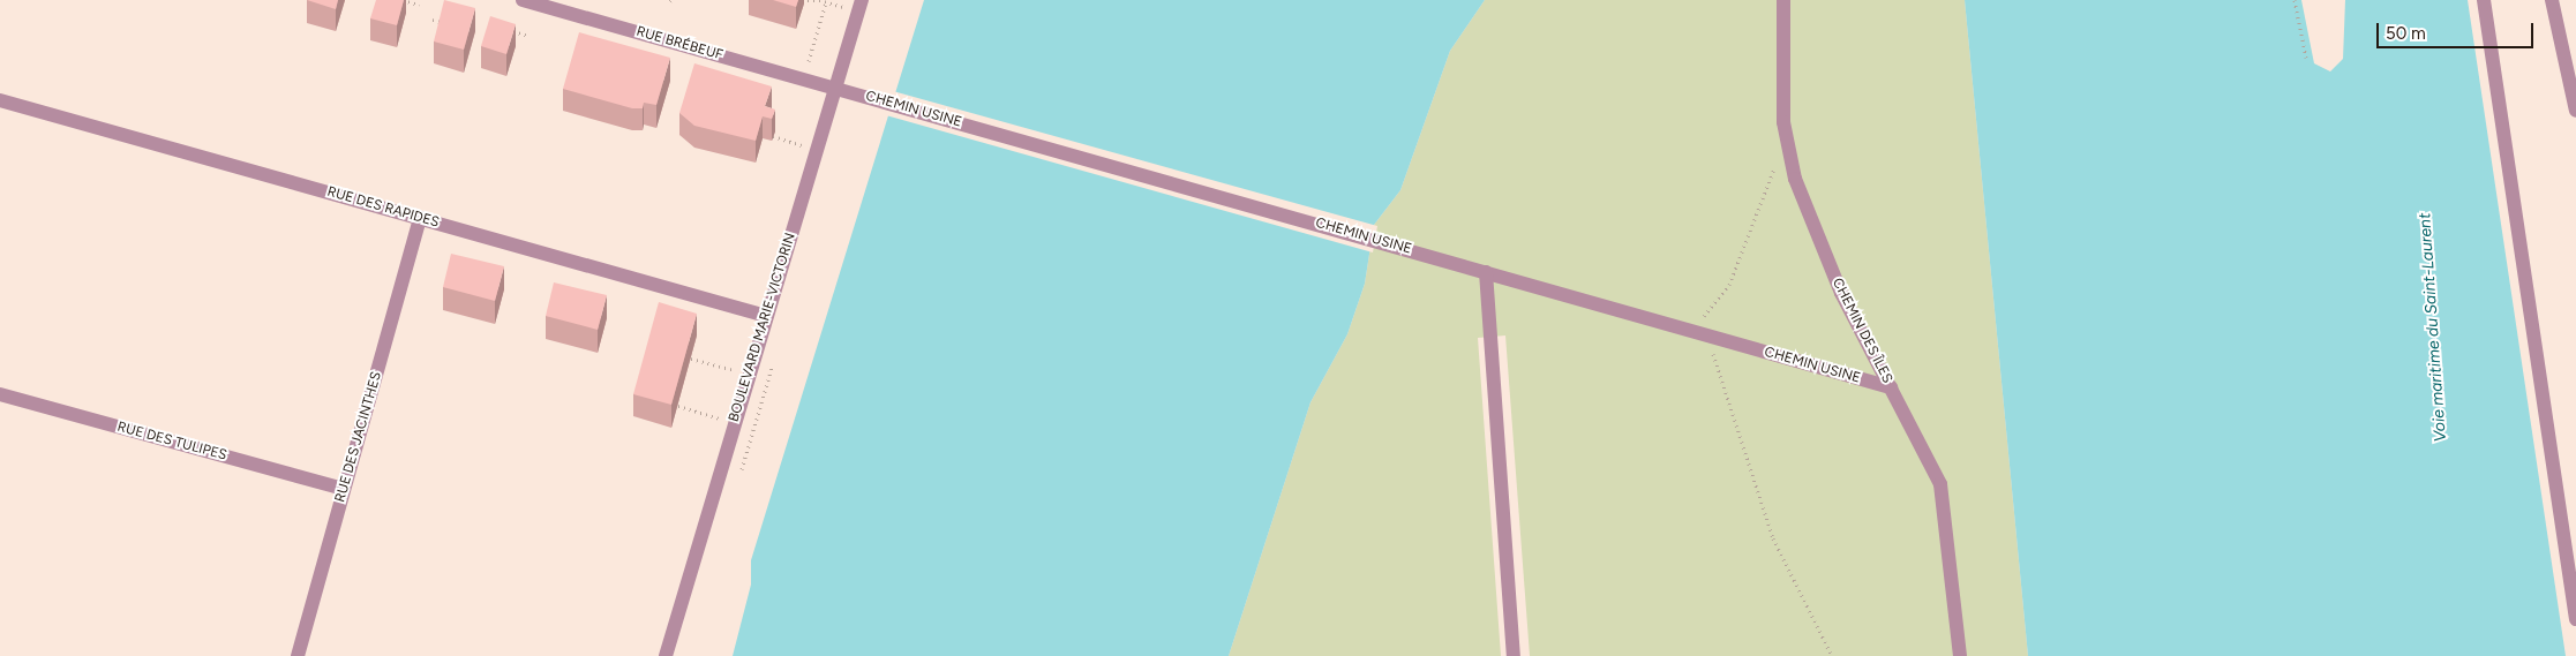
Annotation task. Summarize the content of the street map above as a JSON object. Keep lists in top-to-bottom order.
{
  "streets": {
    "street": [
      "RUE BRÉBEUF",
      "CHEMIN USINE",
      "RUE DES RAPIDES",
      "BOULEVARD MARIE-VICTORIN",
      "CHEMIN DES ÎLES",
      "RUE DES JACINTHES",
      "RUE DES TULIPES"
    ]
  },
  "crossings": [
    ["RUE BRÉBEUF", "CHEMIN USINE"],
    ["RUE BRÉBEUF", "BOULEVARD MARIE-VICTORIN"],
    ["CHEMIN USINE", "BOULEVARD MARIE-VICTORIN"],
    ["CHEMIN USINE", "CHEMIN DES ÎLES"],
    ["RUE DES RAPIDES", "BOULEVARD MARIE-VICTORIN"],
    ["RUE DES RAPIDES", "RUE DES JACINTHES"],
    ["RUE DES JACINTHES", "RUE DES TULIPES"]
  ],
  "water": ["Voie maritime du Saint-Laurent"],
  "scale_bar": "50 m"
}
